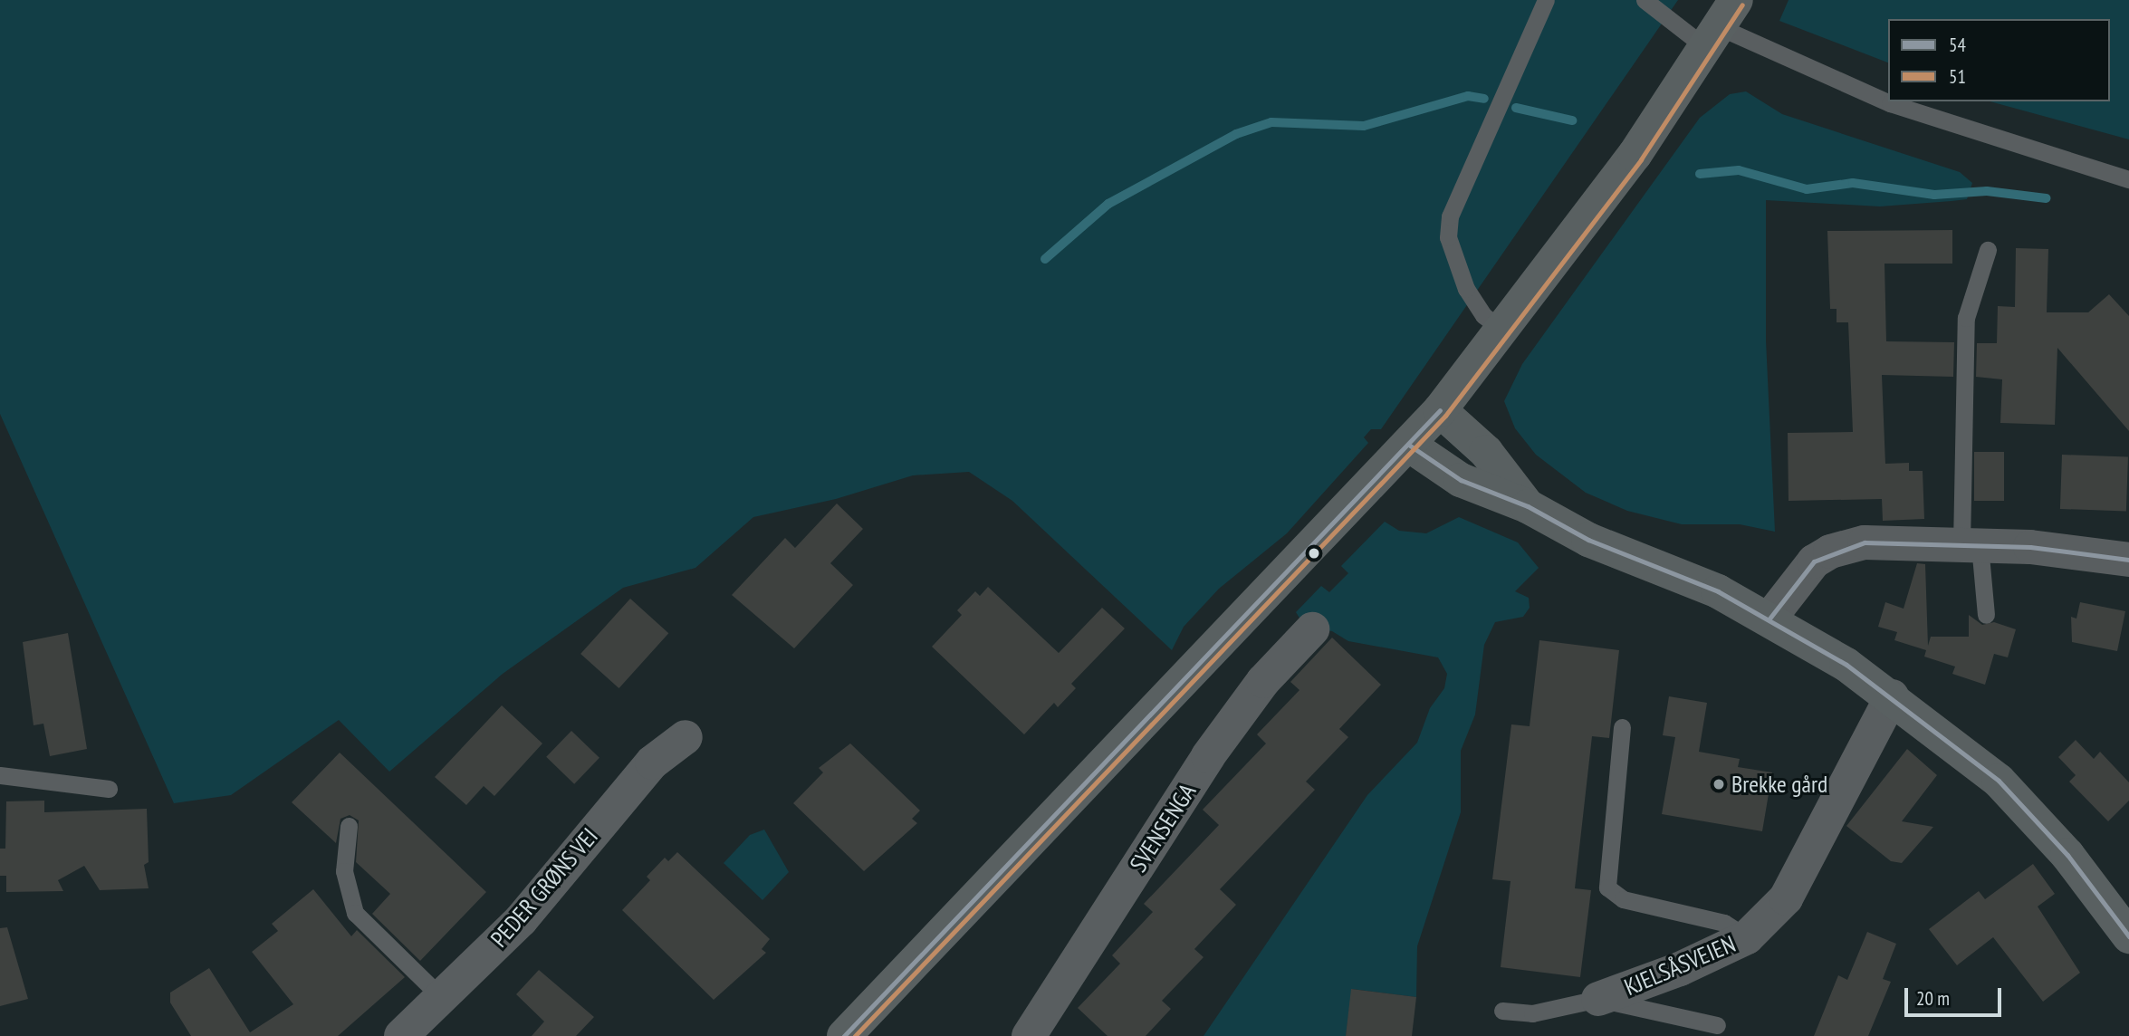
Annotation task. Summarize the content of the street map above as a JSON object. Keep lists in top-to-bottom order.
{
  "streets": {
    "street": ["SVENSENGA", "PEDER GRØNS VEI", "KJELSÅSVEIEN"]
  },
  "places": ["Brekke gård"],
  "lines": ["transit line 51", "transit line 54"],
  "legend": ["54", "51"],
  "scale_bar": "20 m"
}
